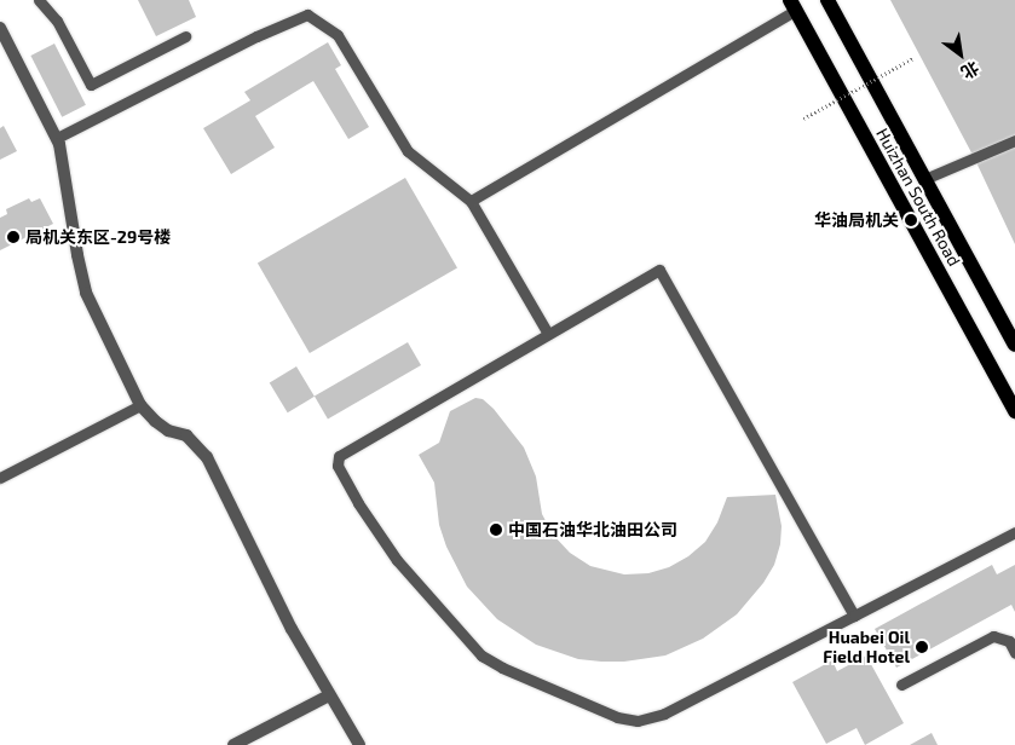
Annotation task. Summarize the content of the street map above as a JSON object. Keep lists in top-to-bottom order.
{
  "streets": {
    "main road": ["Huizhan South Road"]
  },
  "places": [
    "华油局机关",
    "局机关东区-29号楼",
    "中国石油华北油田公司",
    "Huabei Oil Field Hotel"
  ],
  "north": "bottom right"
}
